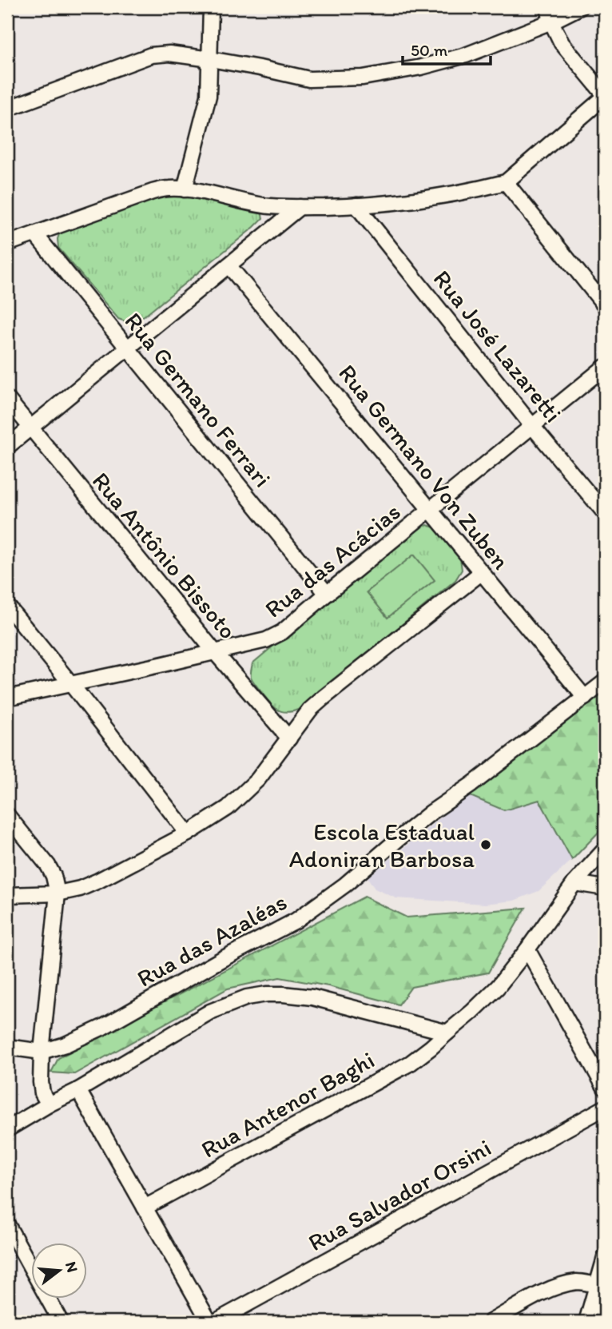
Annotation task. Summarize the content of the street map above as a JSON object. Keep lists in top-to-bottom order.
{
  "streets": {
    "street": [
      "Rua José Lazaretti",
      "Rua Germano Ferrari",
      "Rua Germano Von Zuben",
      "Rua Antônio Bissoto",
      "Rua das Acácias",
      "Rua das Azaléas",
      "Rua Antenor Baghi",
      "Rua Salvador Orsini"
    ]
  },
  "crossings": [
    ["Rua José Lazaretti", "Rua das Acácias"],
    ["Rua Germano Ferrari", "Rua das Acácias"],
    ["Rua Germano Von Zuben", "Rua das Acácias"],
    ["Rua Germano Von Zuben", "Rua das Azaléas"],
    ["Rua Antônio Bissoto", "Rua das Acácias"]
  ],
  "places": ["Escola Estadual Adoniran Barbosa"],
  "scale_bar": "50 m",
  "north": "right"
}
